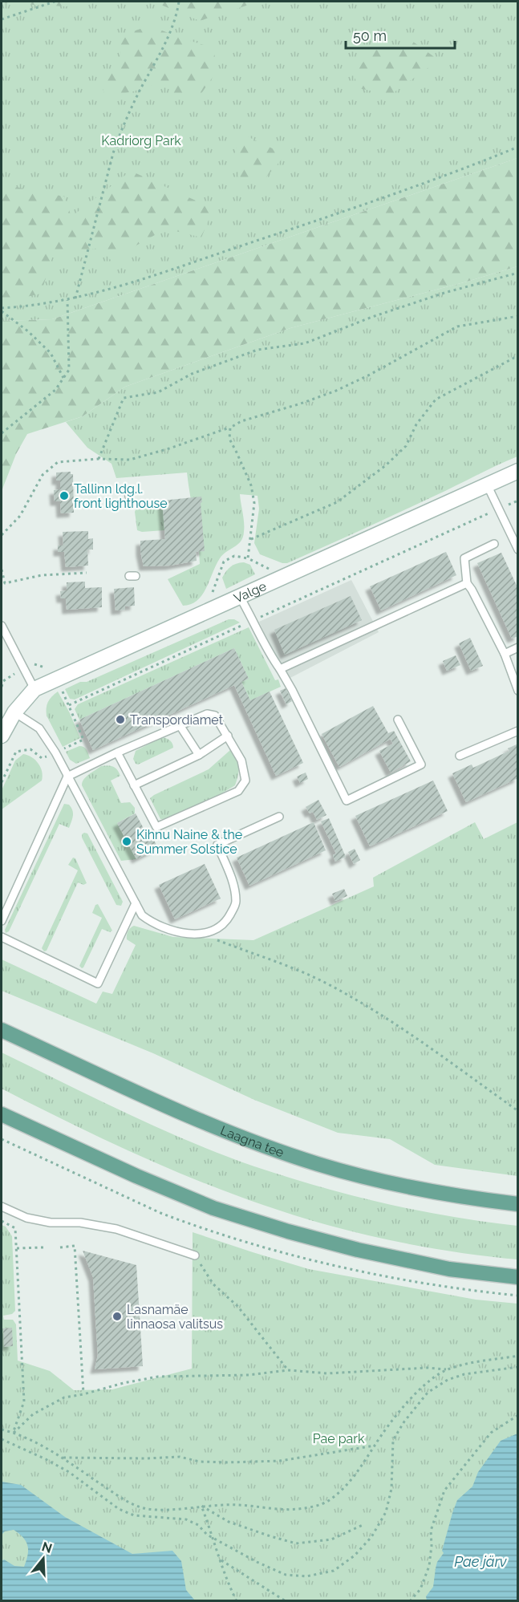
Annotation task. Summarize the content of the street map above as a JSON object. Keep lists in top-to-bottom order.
{
  "streets": {
    "main road": ["Laagna tee"],
    "street": ["Valge"]
  },
  "water": ["Pae järv"],
  "parks": ["Kadriorg Park", "Pae park"],
  "places": [
    "Tallinn ldg.l. front lighthouse",
    "Transpordiamet",
    "Kihnu Naine & the Summer Solstice",
    "Lasnamäe linnaosa valitsus"
  ],
  "scale_bar": "50 m",
  "north": "top"
}
